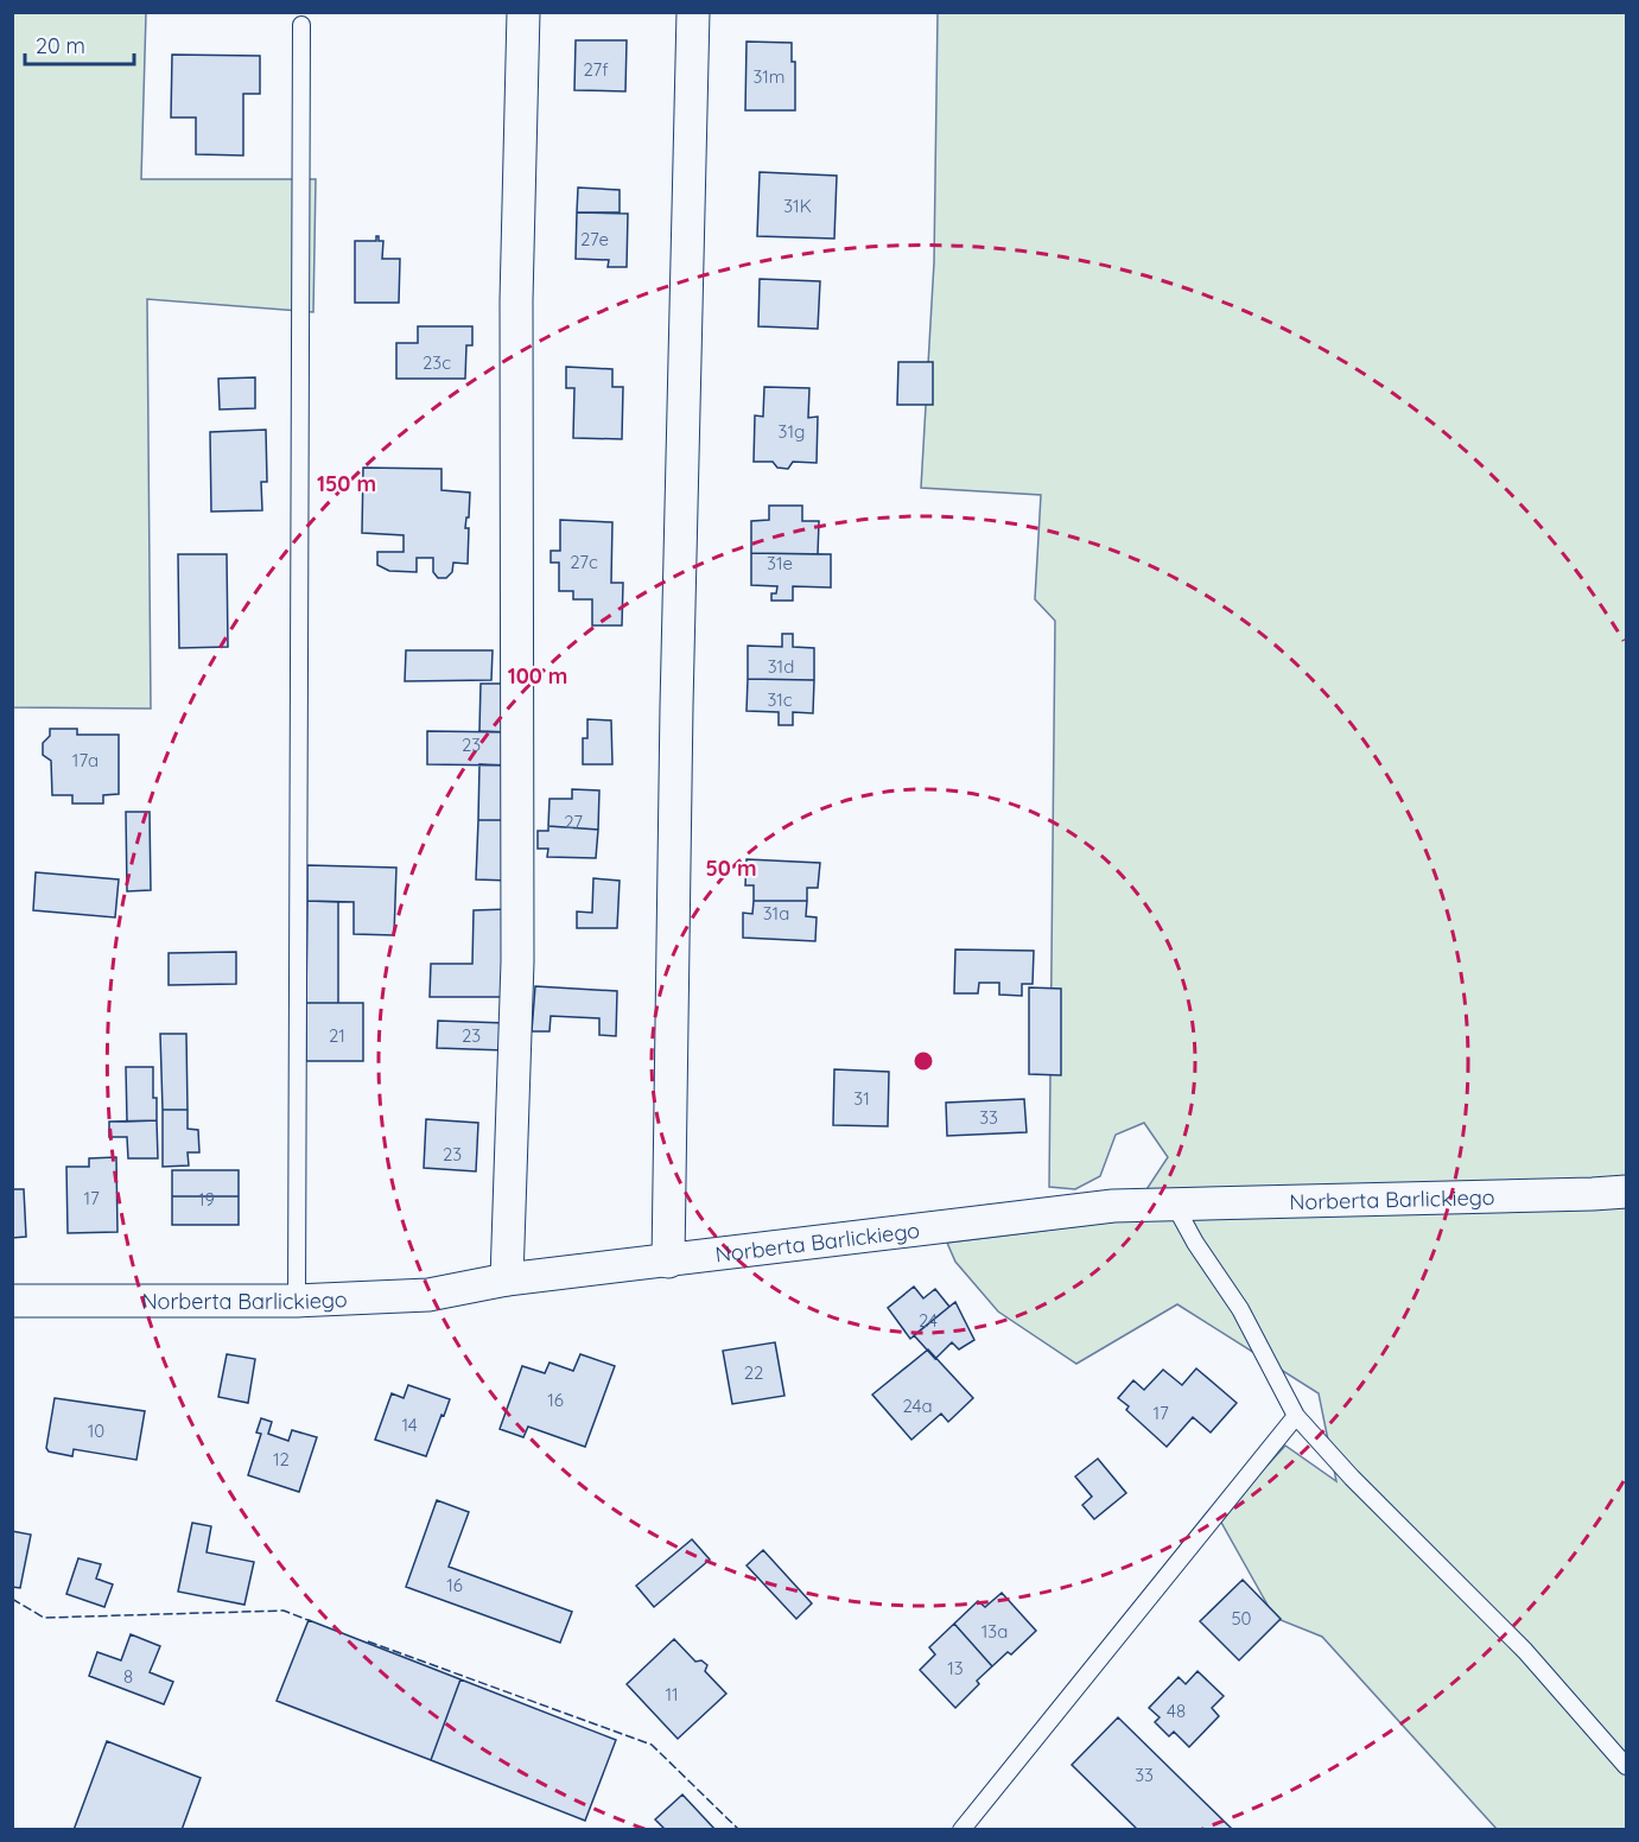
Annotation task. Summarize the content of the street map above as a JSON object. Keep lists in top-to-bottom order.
{
  "streets": {
    "street": ["Norberta Barlickiego"]
  },
  "house_numbers": [
    "27f",
    "31m",
    "31K",
    "27e",
    "23c",
    "31g",
    "27c",
    "31e",
    "31d",
    "31c",
    "23",
    "17a",
    "27",
    "31a",
    "21",
    "23",
    "31",
    "33",
    "23",
    "17",
    "19",
    "24",
    "22",
    "16",
    "24a",
    "17",
    "14",
    "10",
    "12",
    "16",
    "50",
    "13a",
    "13",
    "8",
    "11",
    "48",
    "33"
  ],
  "scale_bar": "20 m",
  "rings": ["150 m", "100 m", "50 m"]
}
